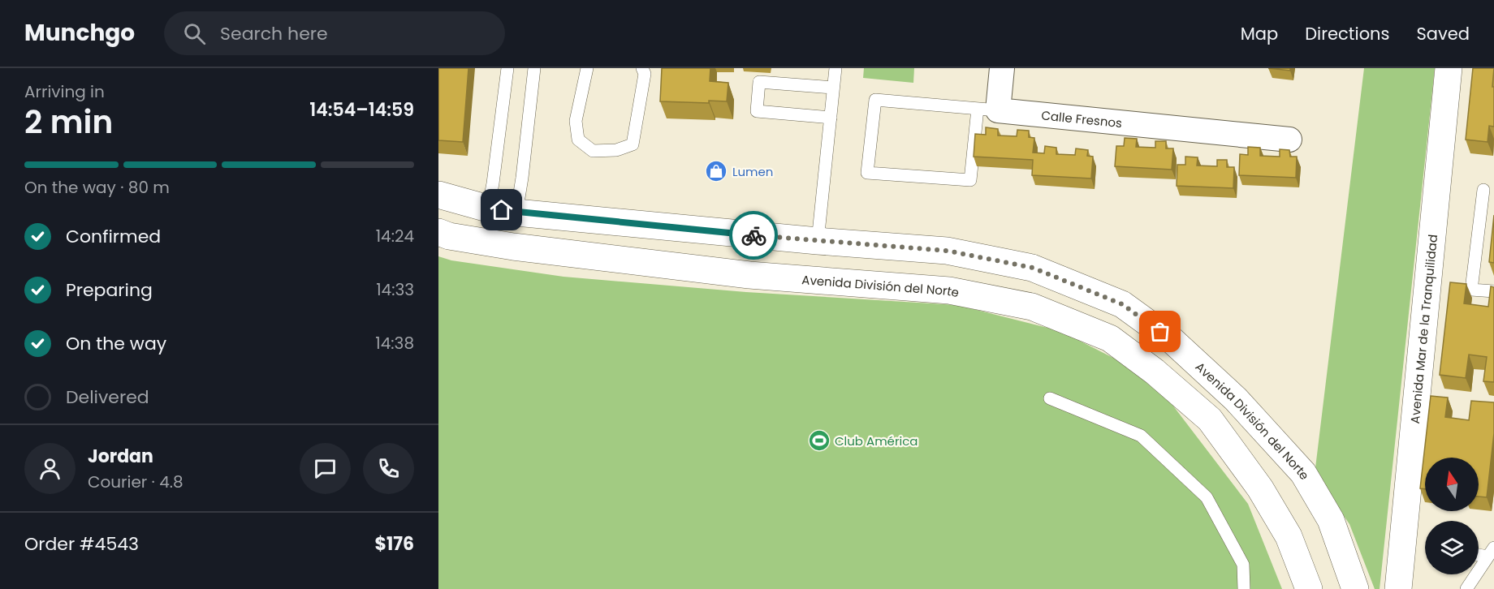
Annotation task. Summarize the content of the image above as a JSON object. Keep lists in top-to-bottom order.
{
  "streets": {
    "main road": ["Avenida División del Norte", "Avenida Mar de la Tranquilidad"],
    "street": ["Calle Fresnos"]
  },
  "places": {
    "shop": ["Lumen"],
    "sports": ["Club América"]
  },
  "north": "top",
  "page": {
    "header": "Munchgo",
    "search": "Search here",
    "nav": ["Map", "Directions", "Saved"],
    "heading": ["2 min", "Arriving in", "14:54–14:59"],
    "panel": [
      "Jordan",
      "Courier · 4.8",
      "Order #4543",
      "$176"
    ],
    "bar": "On the way · 80 m",
    "list": [
      ["Confirmed", "14:24"],
      ["Preparing", "14:33"],
      ["On the way", "14:38"],
      "Delivered"
    ]
  }
}
